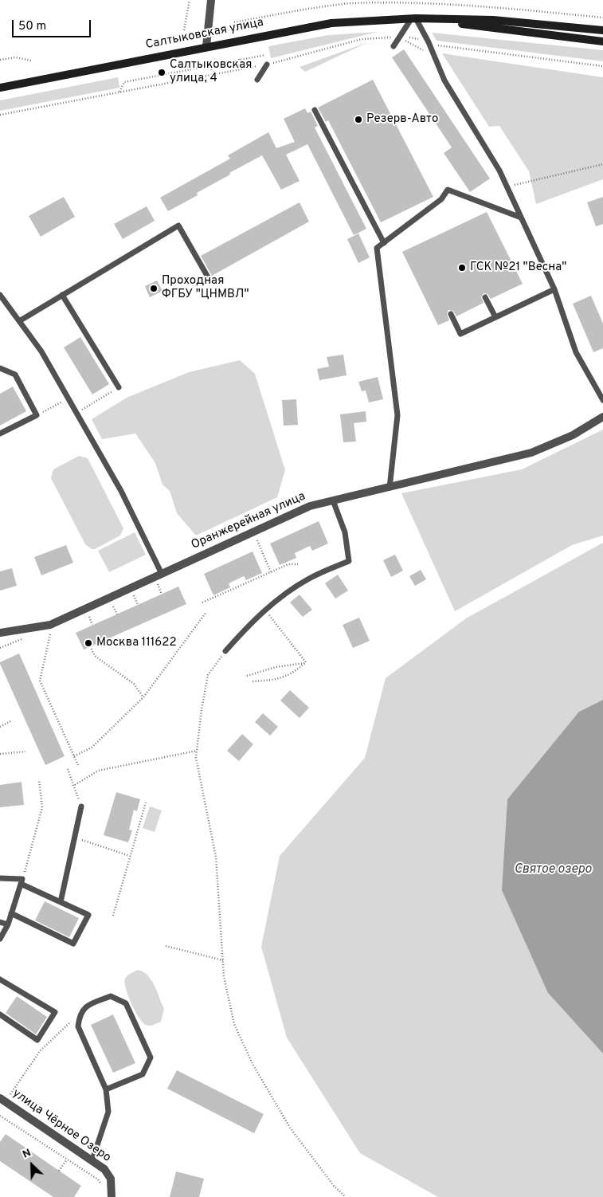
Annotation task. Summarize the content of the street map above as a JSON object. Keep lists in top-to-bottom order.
{
  "streets": {
    "main road": ["Салтыковская улица"],
    "street": ["Оранжерейная улица", "улица Чёрное Озеро"]
  },
  "water": ["Святое озеро"],
  "places": [
    "Салтыковская улица, 4",
    "Резерв-Авто",
    "ГСК №21 \"Весна\"",
    "Проходная ФГБУ \"ЦНМВЛ\"",
    "Москва 111622"
  ],
  "scale_bar": "50 m",
  "north": "top left"
}
